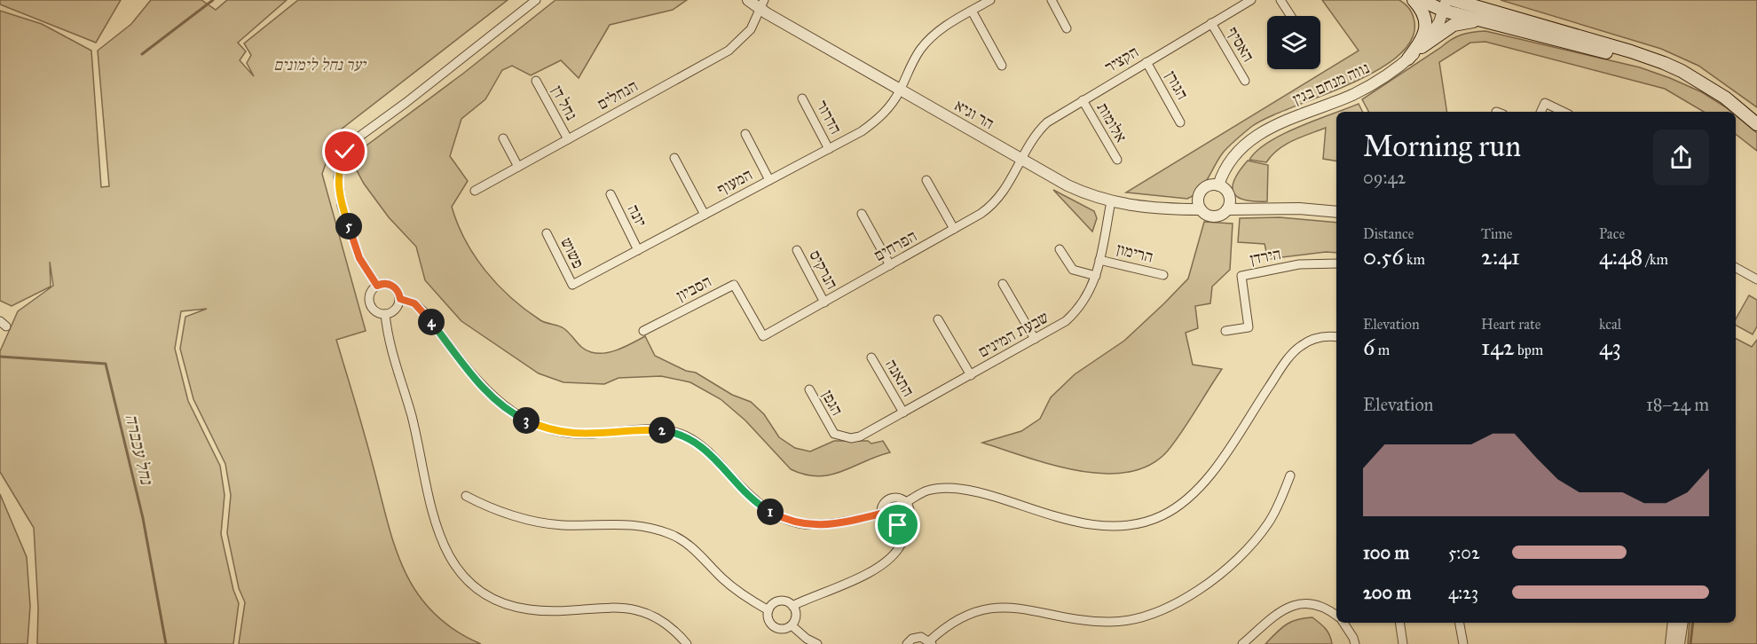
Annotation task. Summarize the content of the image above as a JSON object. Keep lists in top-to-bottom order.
{
  "streets": {
    "street": [
      "האסיף",
      "הקציר",
      "נווה מנחם בגין",
      "הגורן",
      "הנחלים",
      "נחל דן",
      "הר וגיא",
      "הדרור",
      "אלומות",
      "המעוף",
      "יונה",
      "הפרחים",
      "פשוש",
      "הרימון",
      "הירדן",
      "הנרקיס",
      "הסביון",
      "שבעת המינים",
      "התאנה",
      "הגפן"
    ]
  },
  "crossings": [
    ["האסיף", "הקציר"],
    ["הקציר", "הגורן"],
    ["הקציר", "הר וגיא"],
    ["הקציר", "אלומות"],
    ["הקציר", "הפרחים"],
    ["נווה מנחם בגין", "הר וגיא"],
    ["הנחלים", "נחל דן"],
    ["הנחלים", "הר וגיא"],
    ["הר וגיא", "המעוף"],
    ["הר וגיא", "הפרחים"],
    ["הר וגיא", "שבעת המינים"],
    ["הדרור", "המעוף"],
    ["המעוף", "יונה"],
    ["המעוף", "פשוש"],
    ["הפרחים", "הנרקיס"],
    ["הפרחים", "הסביון"],
    ["הרימון", "שבעת המינים"],
    ["שבעת המינים", "התאנה"],
    ["שבעת המינים", "הגפן"]
  ],
  "water": ["נחל עכברה"],
  "parks": ["יער נחל לימונים"],
  "page": {
    "heading": ["Morning run", "09:42"],
    "stats": [
      ["Distance", "0.56 km"],
      ["Time", "2:41"],
      ["Pace", "4:48 /km"],
      ["Elevation", "6 m"],
      ["Heart rate", "142 bpm"],
      ["kcal", "43"]
    ],
    "pins": [
      "5",
      "4",
      "3",
      "2",
      "1"
    ],
    "chart": ["Elevation", "18–24 m"],
    "list": [
      {
        "name": "100 m",
        "note": "5:02"
      },
      {
        "name": "200 m",
        "note": "4:23"
      }
    ]
  }
}
